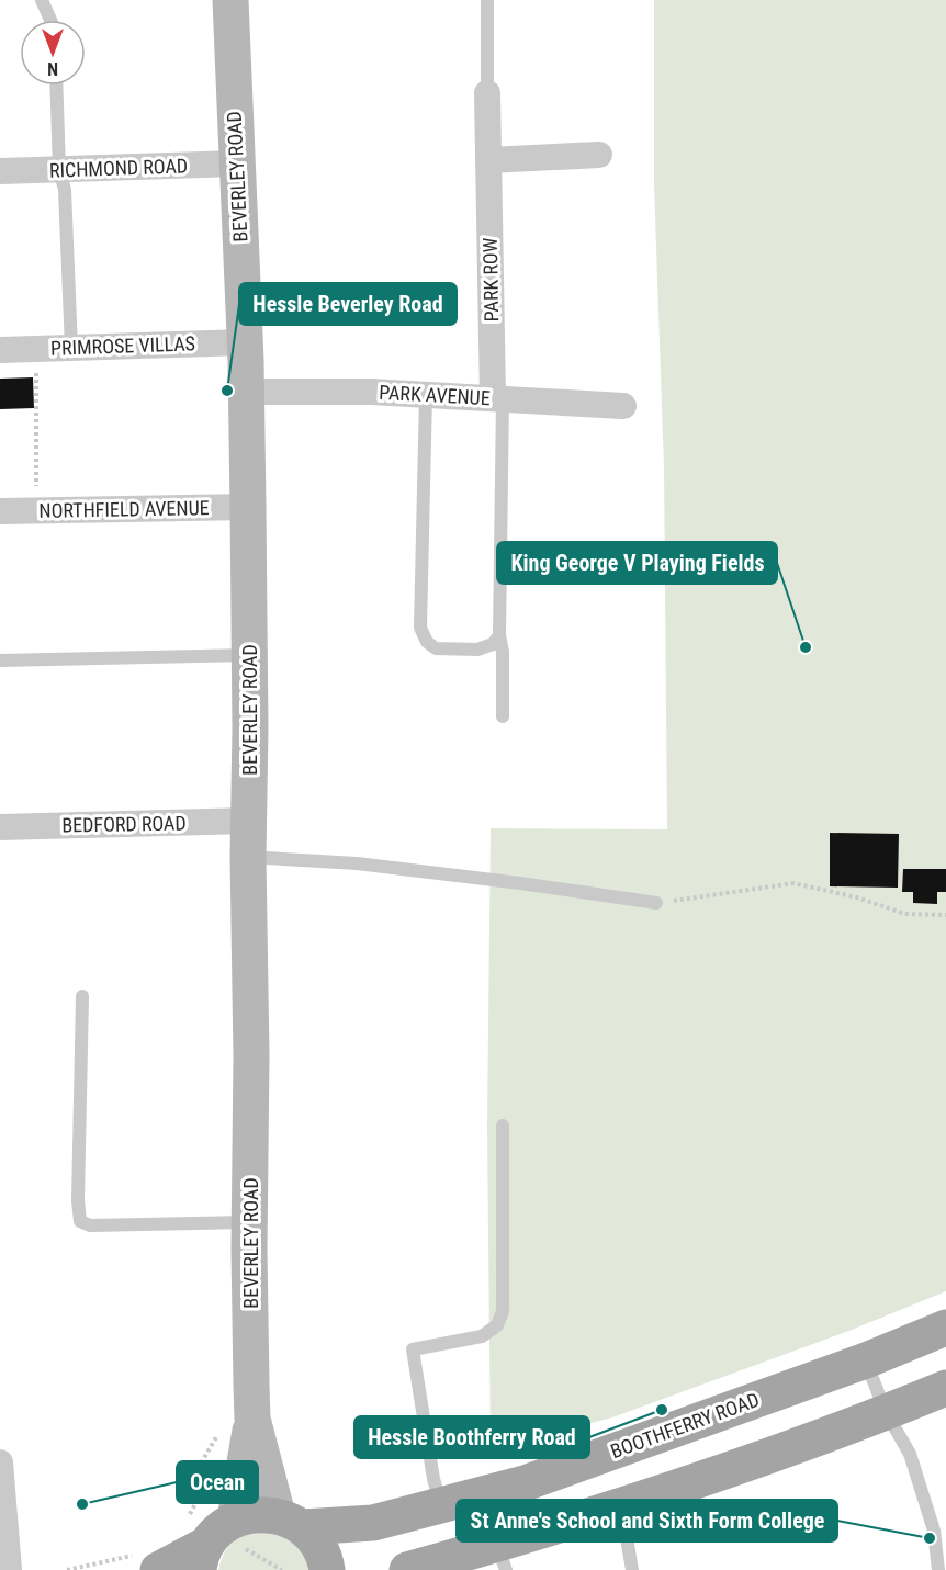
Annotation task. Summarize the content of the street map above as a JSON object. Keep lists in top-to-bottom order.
{
  "streets": {
    "main road": ["BOOTHFERRY ROAD"],
    "street": [
      "RICHMOND ROAD",
      "BEVERLEY ROAD",
      "PARK ROW",
      "PRIMROSE VILLAS",
      "PARK AVENUE",
      "NORTHFIELD AVENUE",
      "BEDFORD ROAD"
    ]
  },
  "crossings": [
    ["RICHMOND ROAD", "BEVERLEY ROAD"],
    ["BEVERLEY ROAD", "PRIMROSE VILLAS"],
    ["BEVERLEY ROAD", "PARK AVENUE"],
    ["BEVERLEY ROAD", "NORTHFIELD AVENUE"],
    ["BEVERLEY ROAD", "BEDFORD ROAD"],
    ["BEVERLEY ROAD", "BOOTHFERRY ROAD"],
    ["PARK ROW", "PARK AVENUE"]
  ],
  "places": [
    "Hessle Beverley Road",
    "King George V Playing Fields",
    "Hessle Boothferry Road",
    "Ocean",
    "St Anne's School and Sixth Form College"
  ],
  "north": "bottom"
}
